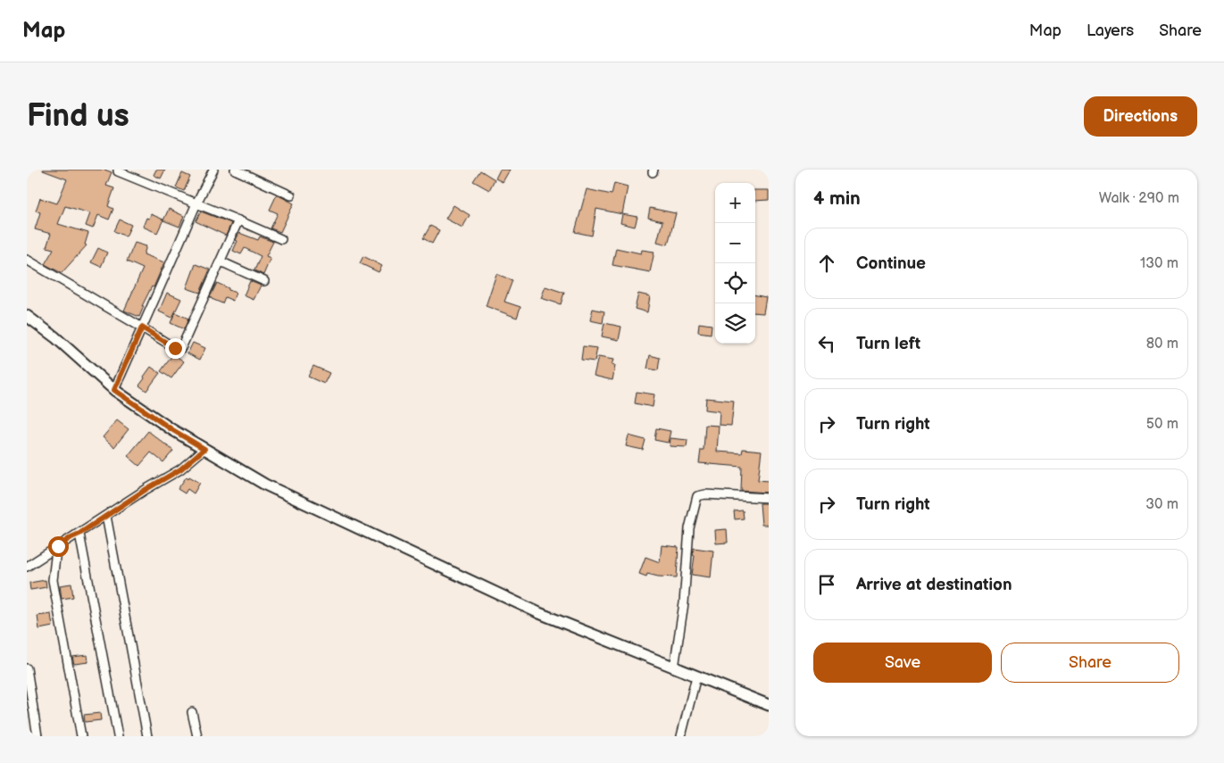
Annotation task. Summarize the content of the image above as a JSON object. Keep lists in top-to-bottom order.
{
  "page": {
    "header": "Map",
    "nav": ["Map", "Layers", "Share"],
    "buttons": [
      "Directions",
      ["Save", "Share"]
    ],
    "title": "Find us",
    "heading": ["4 min", "Walk · 290 m"],
    "map_buttons": ["+", "−"],
    "list": [
      ["Continue", "130 m"],
      ["Turn left", "80 m"],
      ["Turn right", "50 m"],
      ["Turn right", "30 m"],
      "Arrive at destination"
    ]
  }
}
